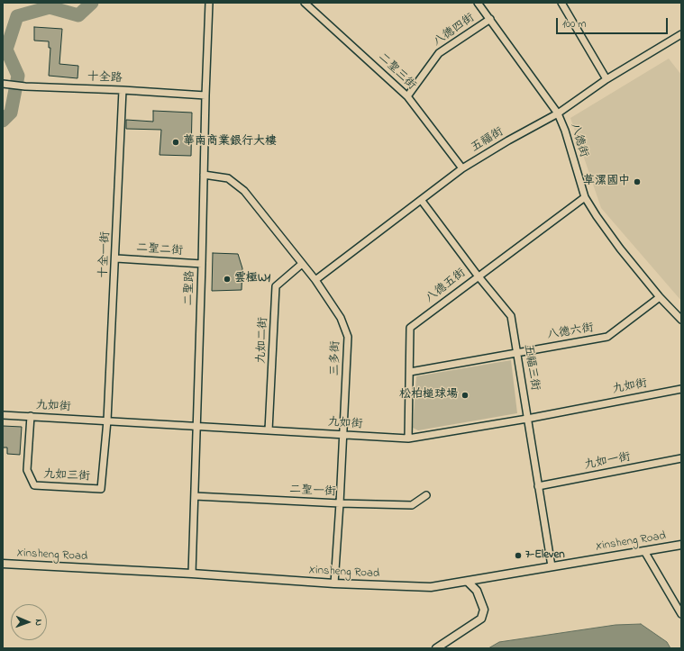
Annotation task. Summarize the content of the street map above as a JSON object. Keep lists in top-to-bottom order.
{
  "streets": {
    "street": [
      "八德四街",
      "二聖三街",
      "十全路",
      "五福街",
      "八德街",
      "二聖二街",
      "十全一街",
      "八德五街",
      "二聖路",
      "八德六街",
      "九如二街",
      "三多街",
      "五福三街",
      "九如街",
      "九如一街",
      "九如三街",
      "二聖一街",
      "Xinsheng Road"
    ]
  },
  "crossings": [
    ["八德四街", "二聖三街"],
    ["八德四街", "八德街"],
    ["二聖三街", "五福街"],
    ["十全路", "十全一街"],
    ["十全路", "二聖路"],
    ["五福街", "八德街"],
    ["五福街", "三多街"],
    ["五福街", "五福三街"],
    ["八德街", "八德五街"],
    ["八德街", "八德六街"],
    ["二聖二街", "十全一街"],
    ["二聖二街", "二聖路"],
    ["十全一街", "九如街"],
    ["十全一街", "九如三街"],
    ["八德五街", "八德六街"],
    ["八德五街", "五福三街"],
    ["八德五街", "九如街"],
    ["二聖路", "三多街"],
    ["二聖路", "九如街"],
    ["二聖路", "二聖一街"],
    ["二聖路", "Xinsheng Road"],
    ["八德六街", "五福三街"],
    ["九如二街", "三多街"],
    ["九如二街", "九如街"],
    ["三多街", "九如街"],
    ["三多街", "二聖一街"],
    ["三多街", "Xinsheng Road"],
    ["五福三街", "九如街"],
    ["五福三街", "九如一街"],
    ["五福三街", "Xinsheng Road"],
    ["九如街", "九如三街"]
  ],
  "places": [
    "華南商業銀行大樓",
    "草漯國中",
    "雲極W1",
    "松柏槌球場",
    "7-Eleven"
  ],
  "scale_bar": "100 m",
  "north": "right"
}
